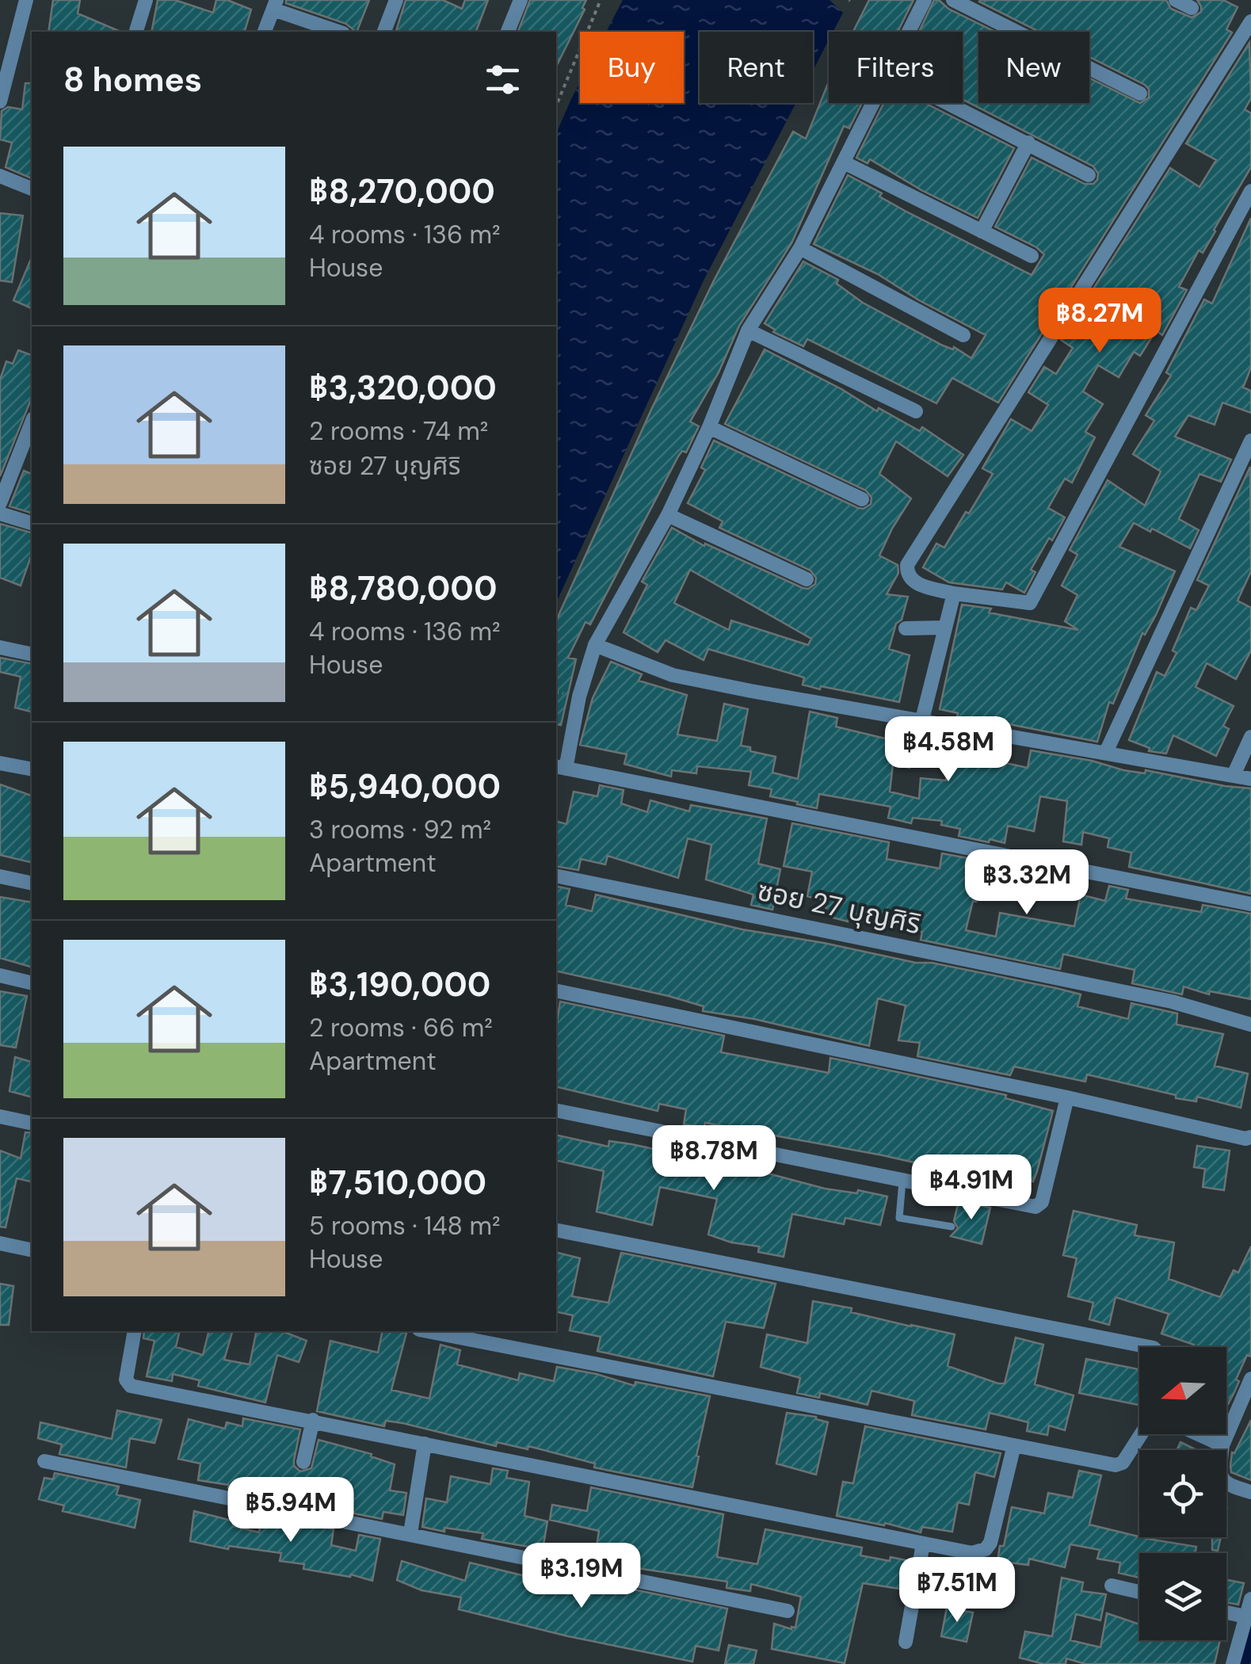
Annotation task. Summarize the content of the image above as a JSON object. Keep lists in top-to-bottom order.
{
  "streets": {
    "street": ["ซอย 27 บุญศิริ"]
  },
  "north": "left",
  "page": {
    "chip": [
      "Buy",
      "Rent",
      "Filters",
      "New"
    ],
    "heading": "8 homes",
    "list": [
      {
        "name": "฿8,270,000",
        "note": "4 rooms · 136 m² · House"
      },
      {
        "name": "฿3,320,000",
        "note": "2 rooms · 74 m² · ซอย 27 บุญศิริ"
      },
      {
        "name": "฿8,780,000",
        "note": "4 rooms · 136 m² · House"
      },
      {
        "name": "฿5,940,000",
        "note": "3 rooms · 92 m² · Apartment"
      },
      {
        "name": "฿3,190,000",
        "note": "2 rooms · 66 m² · Apartment"
      },
      {
        "name": "฿7,510,000",
        "note": "5 rooms · 148 m² · House"
      }
    ],
    "price": [
      "฿8.27M",
      "฿4.58M",
      "฿3.32M",
      "฿8.78M",
      "฿4.91M",
      "฿5.94M",
      "฿3.19M",
      "฿7.51M"
    ]
  }
}
